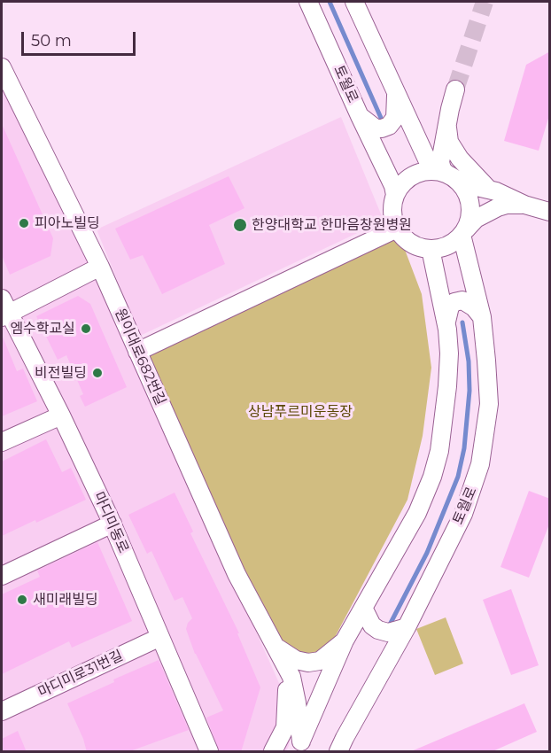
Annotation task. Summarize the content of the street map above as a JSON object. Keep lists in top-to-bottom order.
{
  "streets": {
    "street": [
      "토월로",
      "원이대로682번길",
      "마디미동로",
      "마디미로31번길"
    ]
  },
  "crossings": [
    ["마디미동로", "마디미로31번길"]
  ],
  "parks": ["상남푸르미운동장"],
  "places": [
    "피아노빌딩",
    "한양대학교 한마음창원병원",
    "엠수학교실",
    "비전빌딩",
    "새미래빌딩"
  ],
  "scale_bar": "50 m"
}
